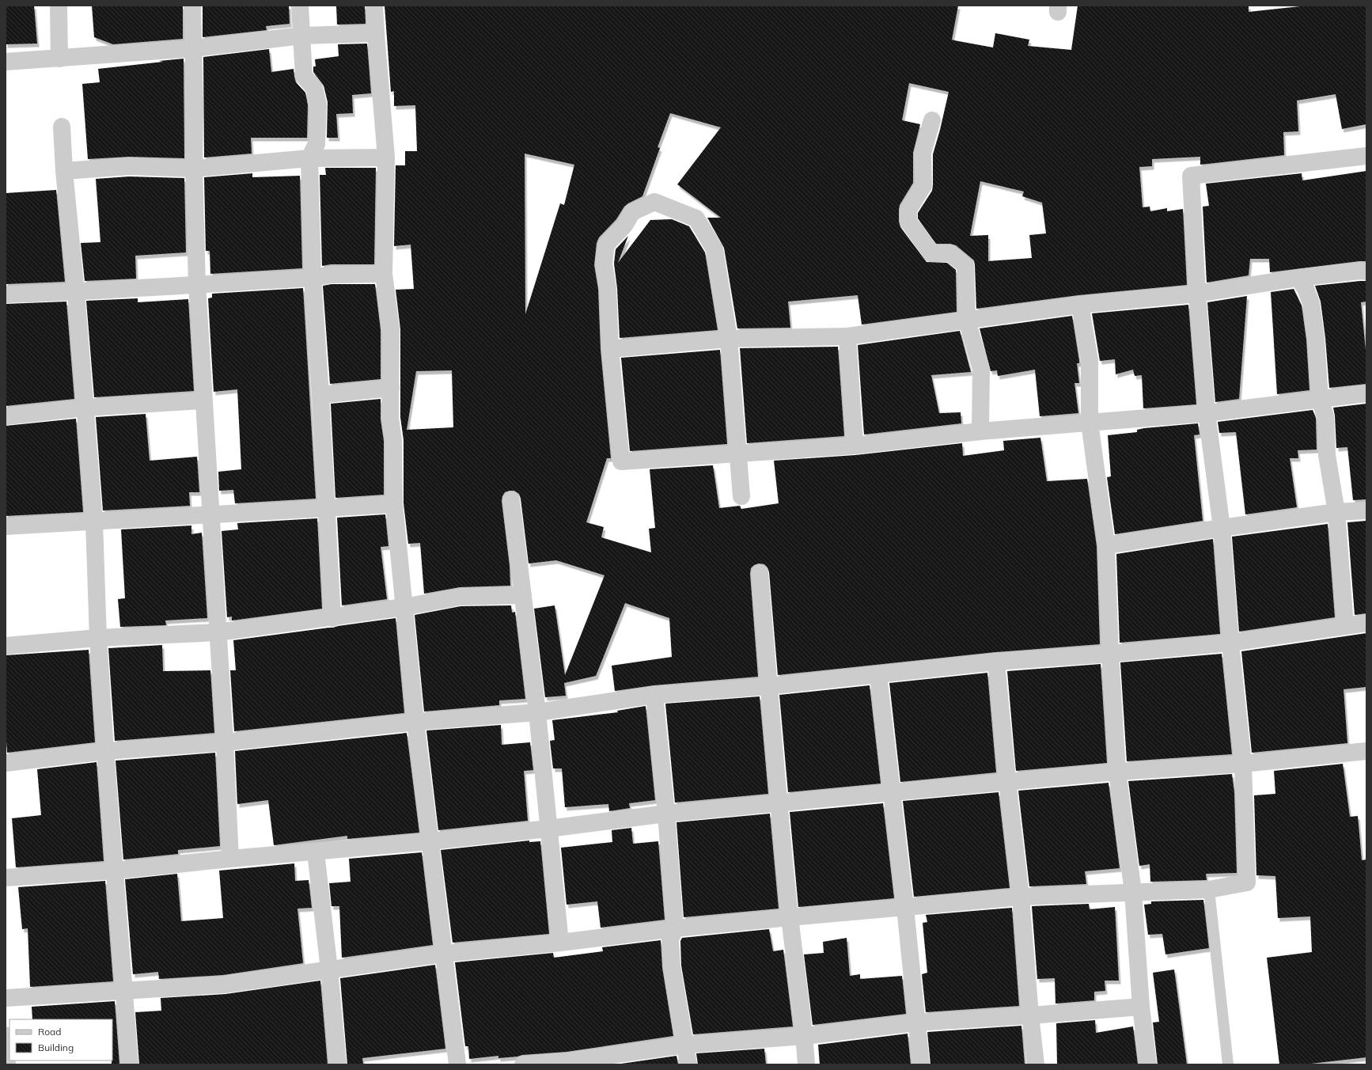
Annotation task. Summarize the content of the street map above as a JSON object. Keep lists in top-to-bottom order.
{
  "legend": ["Road", "Building"]
}
